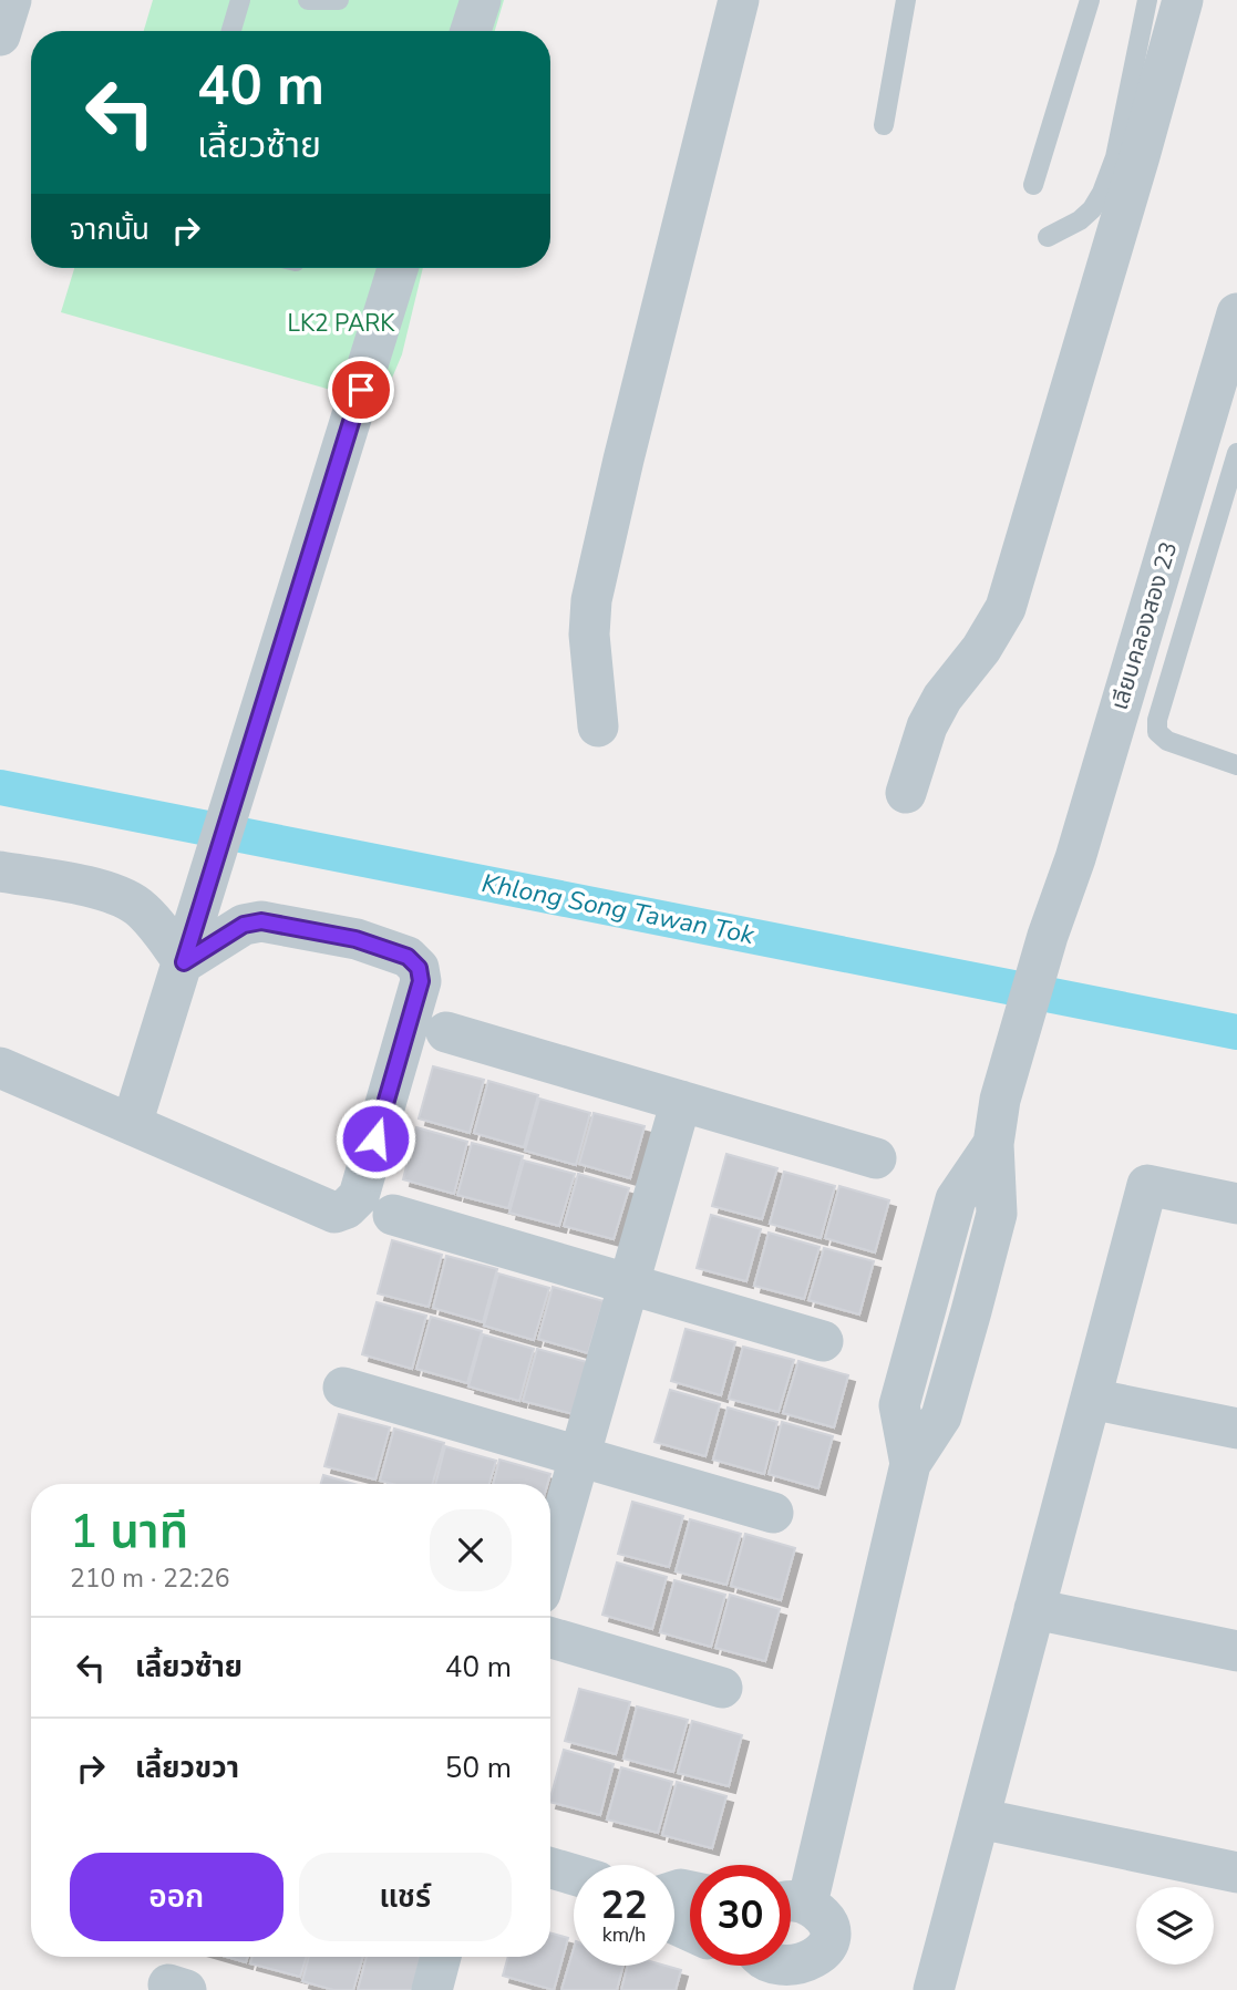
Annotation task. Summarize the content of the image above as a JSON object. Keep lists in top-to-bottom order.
{
  "streets": {
    "street": ["เลียบคลองสอง 23"]
  },
  "water": ["Khlong Song Tawan Tok"],
  "parks": ["LK2 PARK"],
  "page": {
    "turn": ["40 m", "เลี้ยวซ้าย"],
    "then": "จากนั้น",
    "heading": ["1 นาที", "210 m · 22:26"],
    "list": [
      {
        "name": "เลี้ยวซ้าย",
        "value": "40 m"
      },
      {
        "name": "เลี้ยวขวา",
        "value": "50 m"
      }
    ],
    "buttons": ["ออก", "แชร์"],
    "speed": "22 km/h",
    "limit": "30"
  }
}
